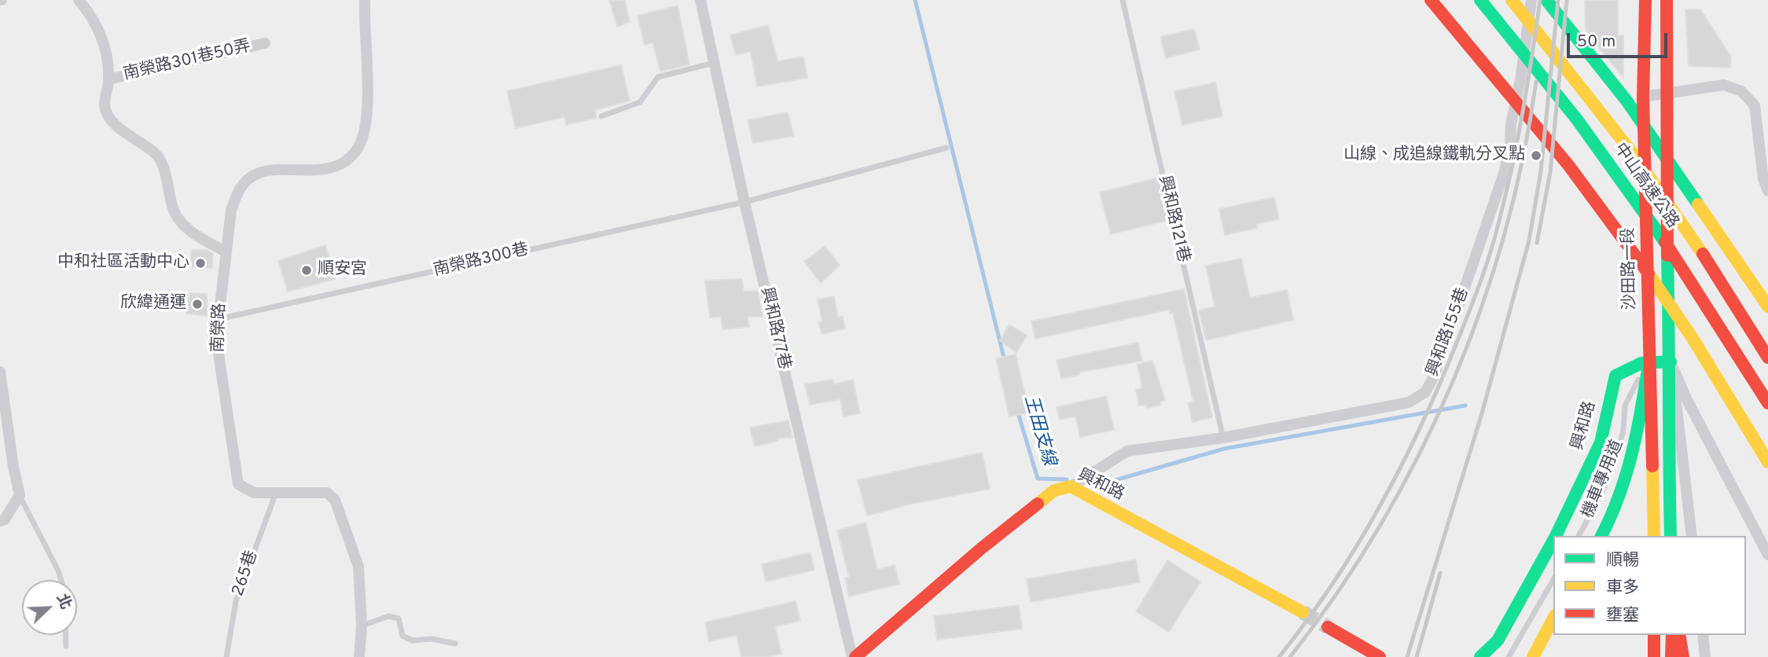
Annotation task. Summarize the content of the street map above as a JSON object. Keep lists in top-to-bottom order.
{
  "streets": {
    "main road": ["中山高速公路", "沙田路一段", "興和路"],
    "street": [
      "南榮路301巷50弄",
      "南榮路",
      "興和路77巷",
      "興和路155巷"
    ],
    "lane": [
      "興和路121巷",
      "南榮路300巷",
      "機車專用道",
      "265巷"
    ]
  },
  "crossings": [
    ["興和路121巷", "興和路155巷"],
    ["南榮路300巷", "南榮路"],
    ["南榮路300巷", "興和路77巷"],
    ["沙田路一段", "興和路"],
    ["沙田路一段", "機車專用道"],
    ["南榮路", "265巷"],
    ["興和路77巷", "興和路"],
    ["興和路155巷", "興和路"],
    ["興和路", "機車專用道"]
  ],
  "water": ["王田支線"],
  "places": [
    "山線、成追線鐵軌分叉點",
    "中和社區活動中心",
    "順安宮",
    "欣緯通運"
  ],
  "legend": ["順暢", "車多", "壅塞"],
  "scale_bar": "50 m",
  "north": "top right"
}
